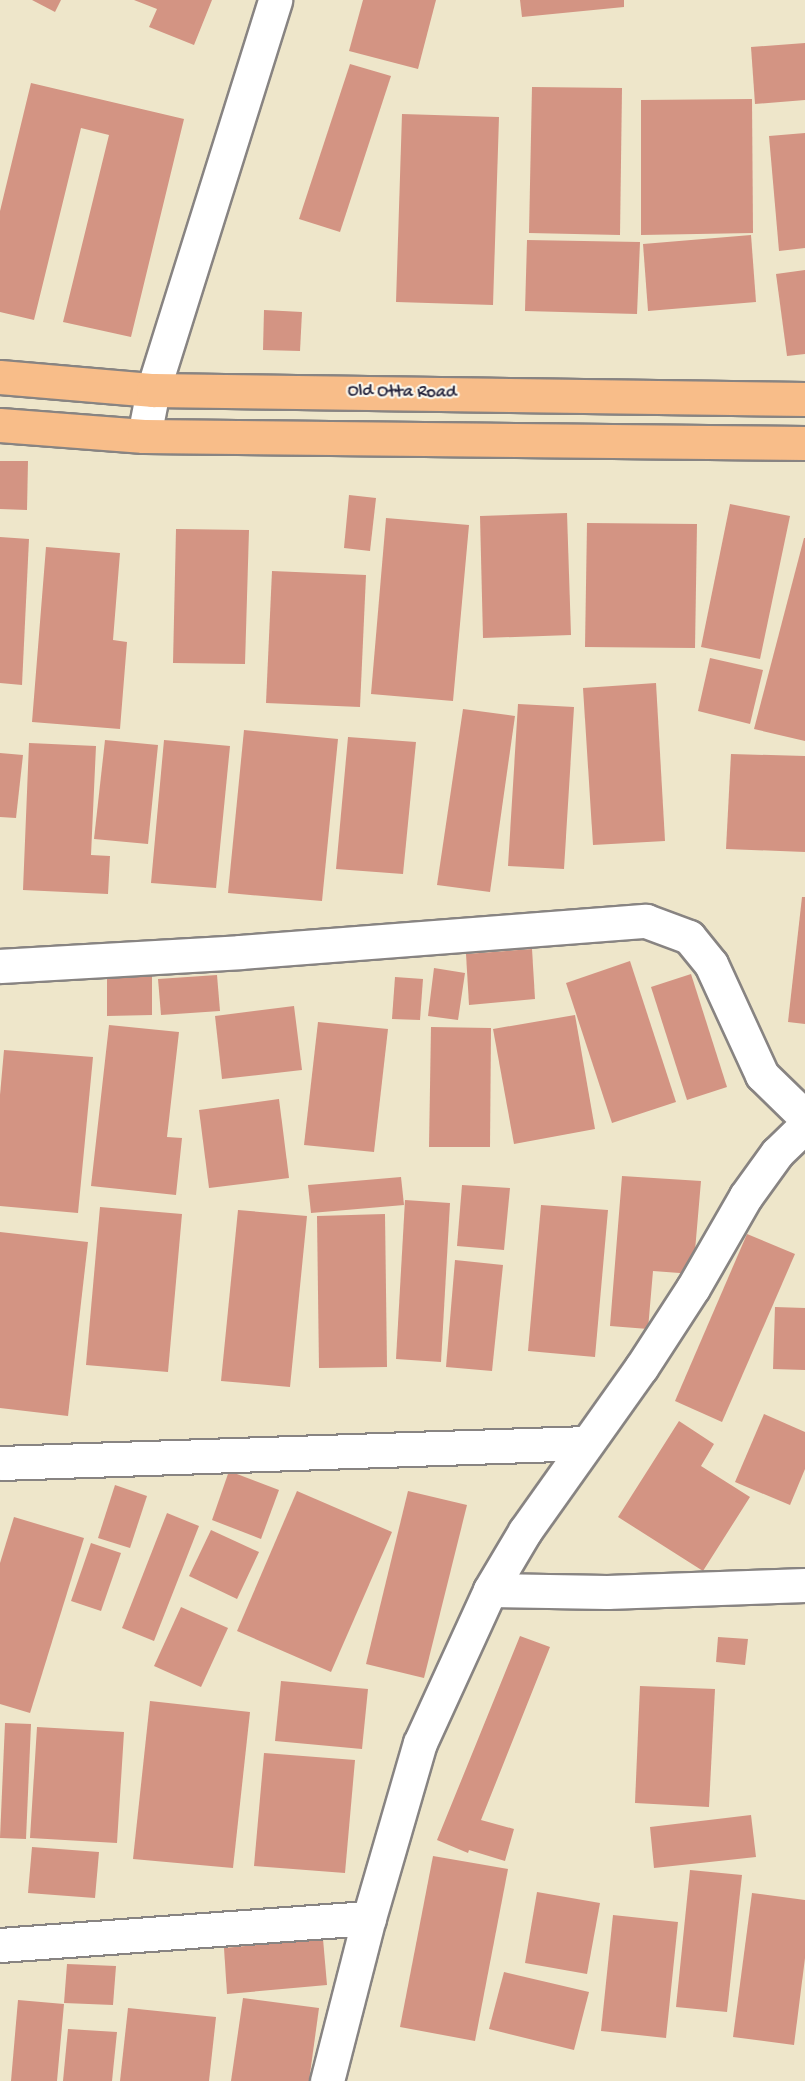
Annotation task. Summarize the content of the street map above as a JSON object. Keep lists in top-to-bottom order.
{
  "streets": {
    "main road": ["Old Otta Road"]
  }
}
